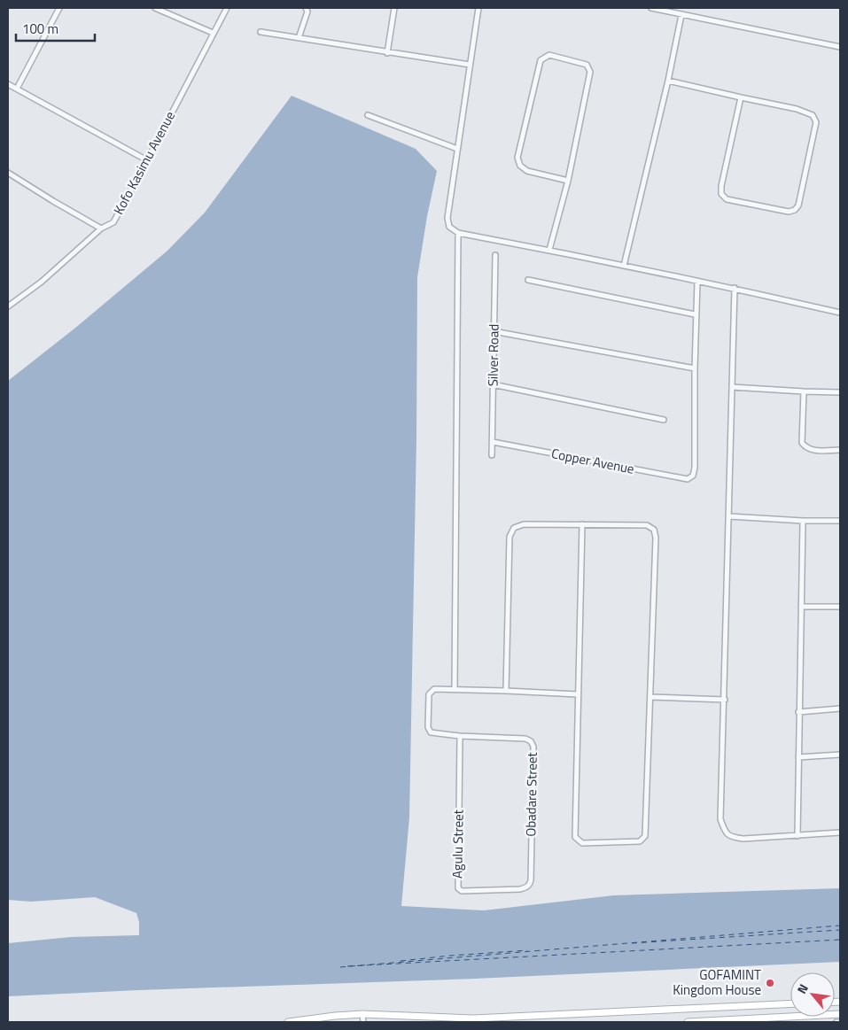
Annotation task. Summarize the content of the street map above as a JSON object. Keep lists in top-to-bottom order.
{
  "streets": {
    "street": [
      "Kofo Kasimu Avenue",
      "Silver Road",
      "Copper Avenue",
      "Obadare Street",
      "Agulu Street"
    ]
  },
  "crossings": [
    ["Silver Road", "Copper Avenue"],
    ["Obadare Street", "Agulu Street"]
  ],
  "places": ["GOFAMINT Kingdom House"],
  "scale_bar": "100 m",
  "north": "top left"
}
